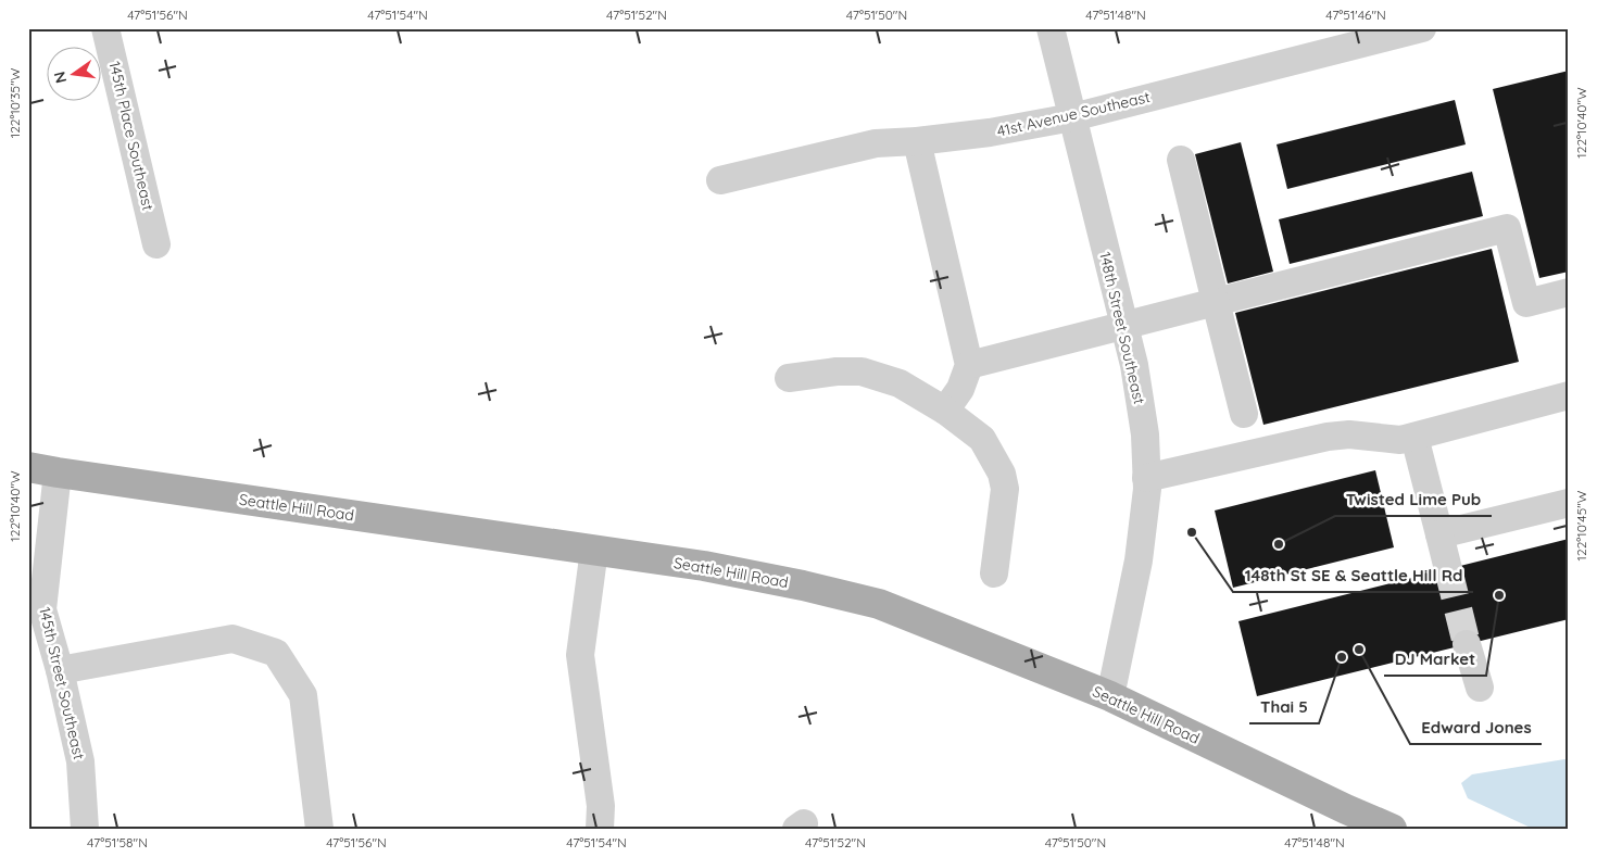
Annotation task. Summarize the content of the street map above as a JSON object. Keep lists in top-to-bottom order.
{
  "streets": {
    "main road": ["Seattle Hill Road"],
    "street": [
      "41st Avenue Southeast",
      "145th Place Southeast",
      "148th Street Southeast",
      "145th Street Southeast"
    ]
  },
  "crossings": [
    ["41st Avenue Southeast", "148th Street Southeast"],
    ["148th Street Southeast", "Seattle Hill Road"],
    ["Seattle Hill Road", "145th Street Southeast"]
  ],
  "places": [
    "148th St SE & Seattle Hill Rd",
    "Twisted Lime Pub",
    "DJ Market",
    "Edward Jones",
    "Thai 5"
  ],
  "north": "left",
  "coordinates": [
    "47°51'56\"N",
    "47°51'54\"N",
    "47°51'52\"N",
    "47°51'50\"N",
    "47°51'48\"N",
    "47°51'46\"N",
    "122°10'35\"W",
    "122°10'40\"W",
    "122°10'45\"W",
    "47°51'58\"N"
  ]
}
